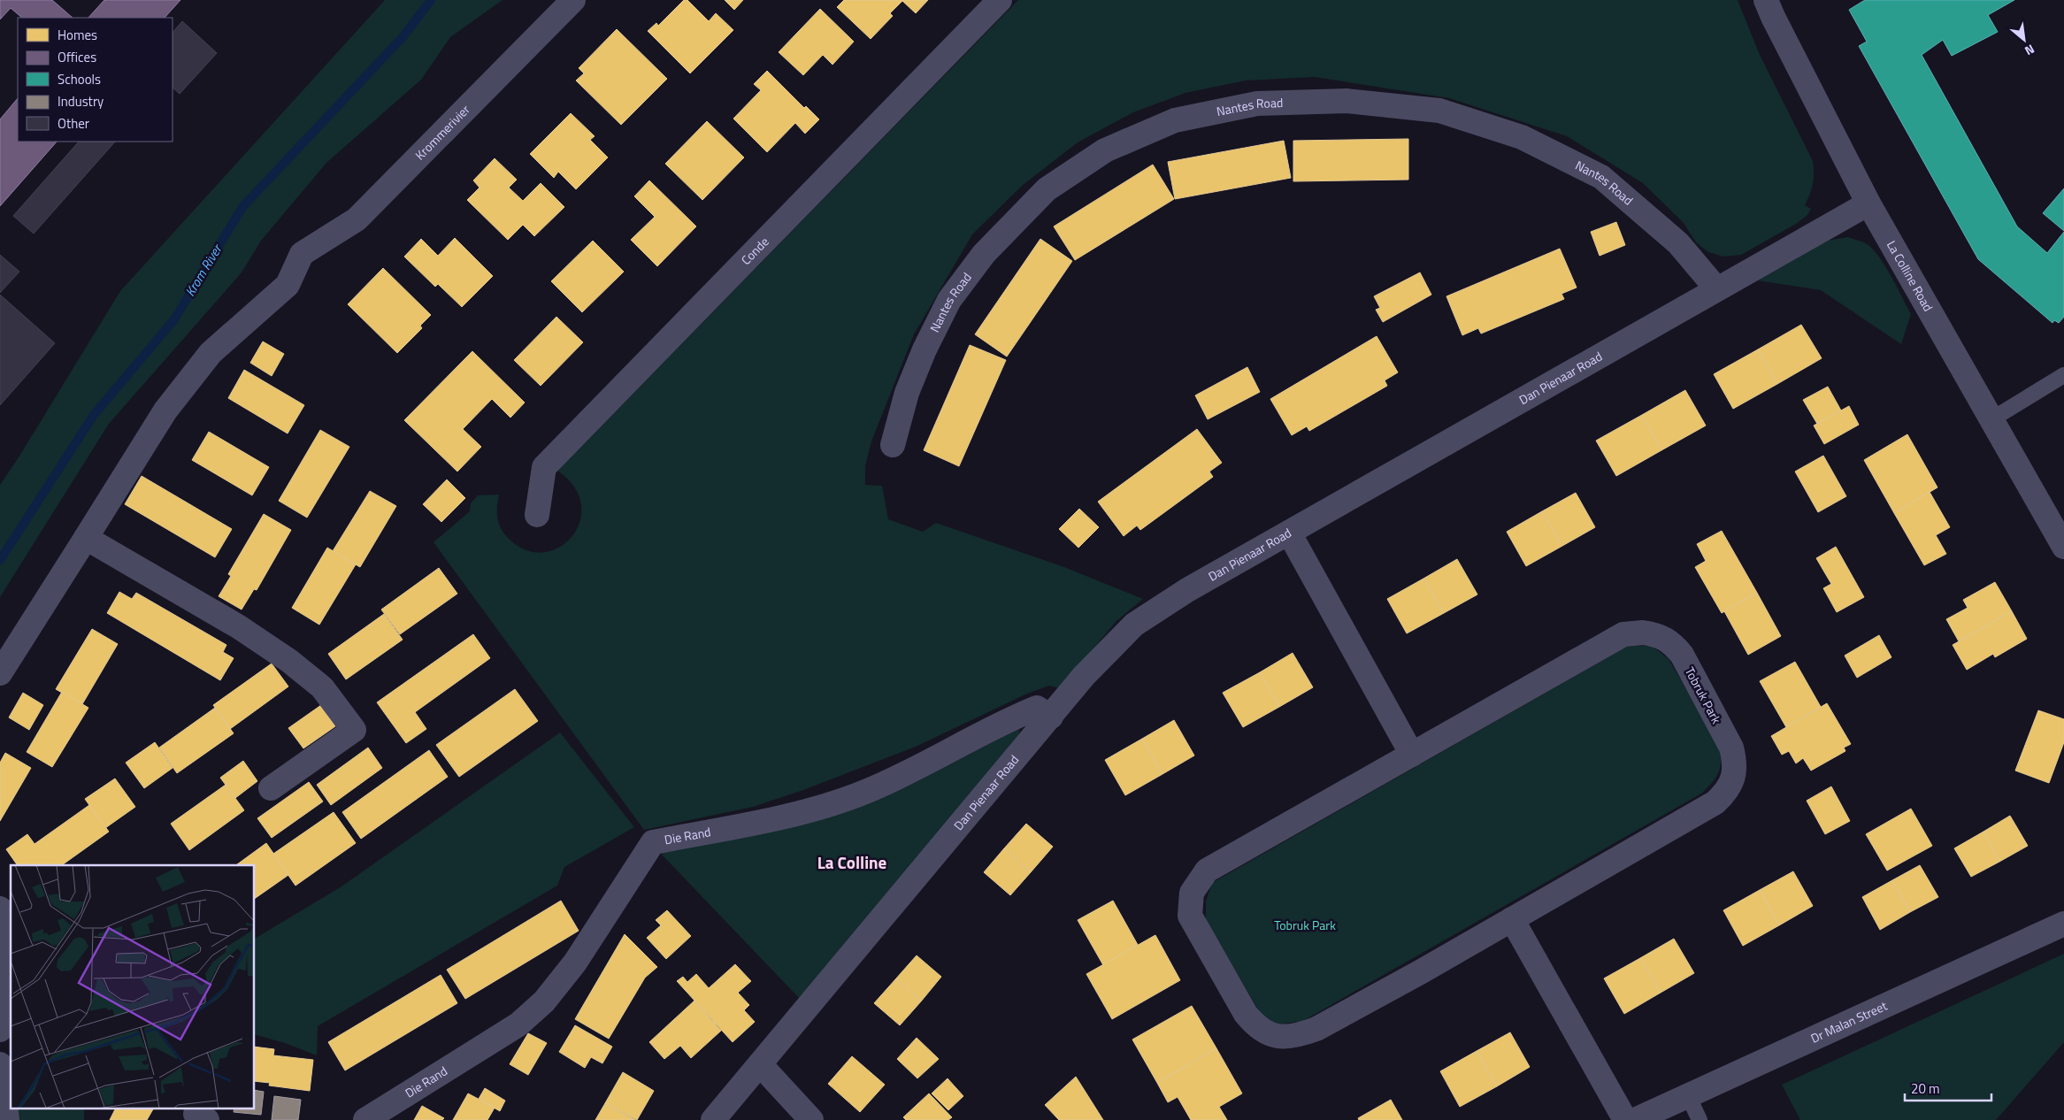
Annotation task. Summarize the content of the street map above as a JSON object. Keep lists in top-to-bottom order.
{
  "streets": {
    "street": [
      "Nantes Road",
      "Krommerivier",
      "Conde",
      "La Colline Road",
      "Dan Pienaar Road",
      "Tobruk Park",
      "Die Rand",
      "Dr Malan Street"
    ]
  },
  "crossings": [
    ["Nantes Road", "Dan Pienaar Road"],
    ["La Colline Road", "Dan Pienaar Road"],
    ["Dan Pienaar Road", "Die Rand"]
  ],
  "districts": ["La Colline"],
  "water": ["Krom River"],
  "parks": ["Tobruk Park"],
  "legend": [
    "Homes",
    "Offices",
    "Schools",
    "Industry",
    "Other"
  ],
  "scale_bar": "20 m",
  "north": "bottom right"
}
